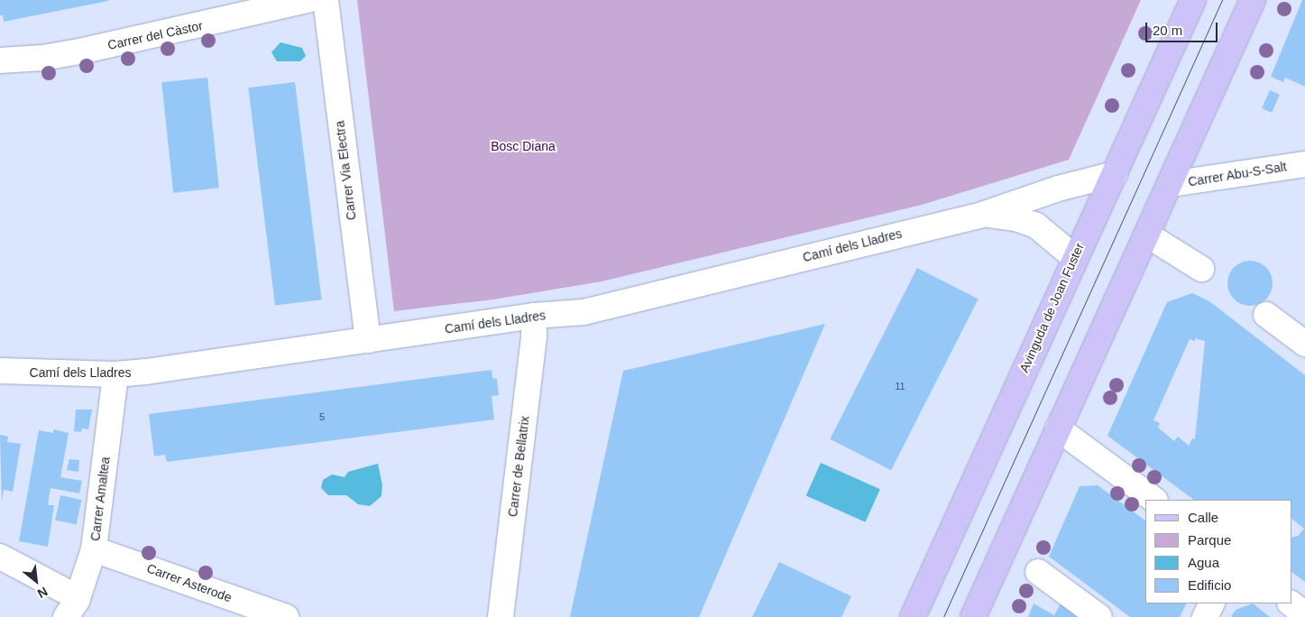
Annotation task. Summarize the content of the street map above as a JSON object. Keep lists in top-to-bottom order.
{
  "streets": {
    "main road": ["Avinguda de Joan Fuster"],
    "street": [
      "Carrer del Càstor",
      "Carrer Via Electra",
      "Carrer Abu-S-Salt",
      "Camí dels Lladres",
      "Carrer de Bellatrix",
      "Carrer Amaltea",
      "Carrer Asterode"
    ]
  },
  "crossings": [
    ["Carrer Via Electra", "Camí dels Lladres"],
    ["Camí dels Lladres", "Avinguda de Joan Fuster"],
    ["Camí dels Lladres", "Carrer de Bellatrix"],
    ["Camí dels Lladres", "Carrer Amaltea"],
    ["Carrer Amaltea", "Carrer Asterode"]
  ],
  "parks": ["Bosc Diana"],
  "house_numbers": ["11", "5"],
  "legend": [
    "Calle",
    "Parque",
    "Agua",
    "Edificio"
  ],
  "scale_bar": "20 m",
  "north": "bottom right"
}
